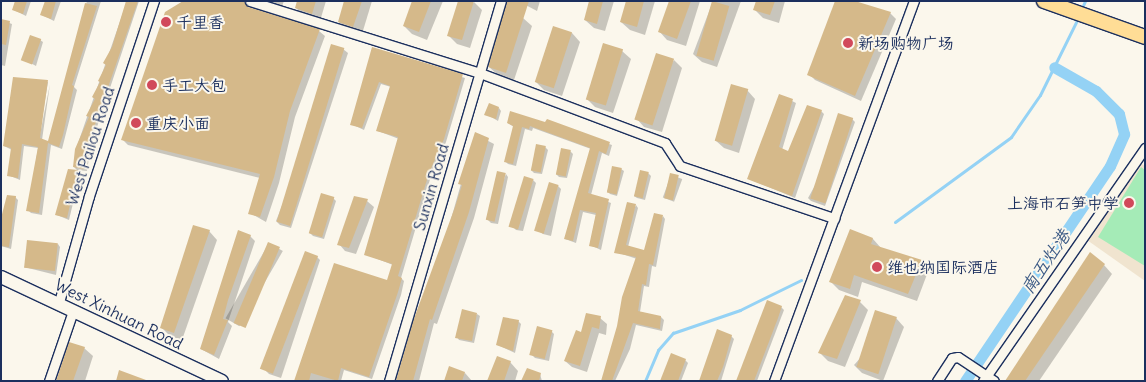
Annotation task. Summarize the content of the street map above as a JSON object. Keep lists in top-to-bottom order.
{
  "streets": {
    "street": ["West Pailou Road", "Sunxin Road", "West Xinhuan Road"]
  },
  "crossings": [
    ["West Pailou Road", "West Xinhuan Road"]
  ],
  "water": ["南五灶港"],
  "places": [
    "千里香",
    "新场购物广场",
    "手工大包",
    "重庆小面",
    "上海市石笋中学",
    "维也纳国际酒店"
  ]
}
